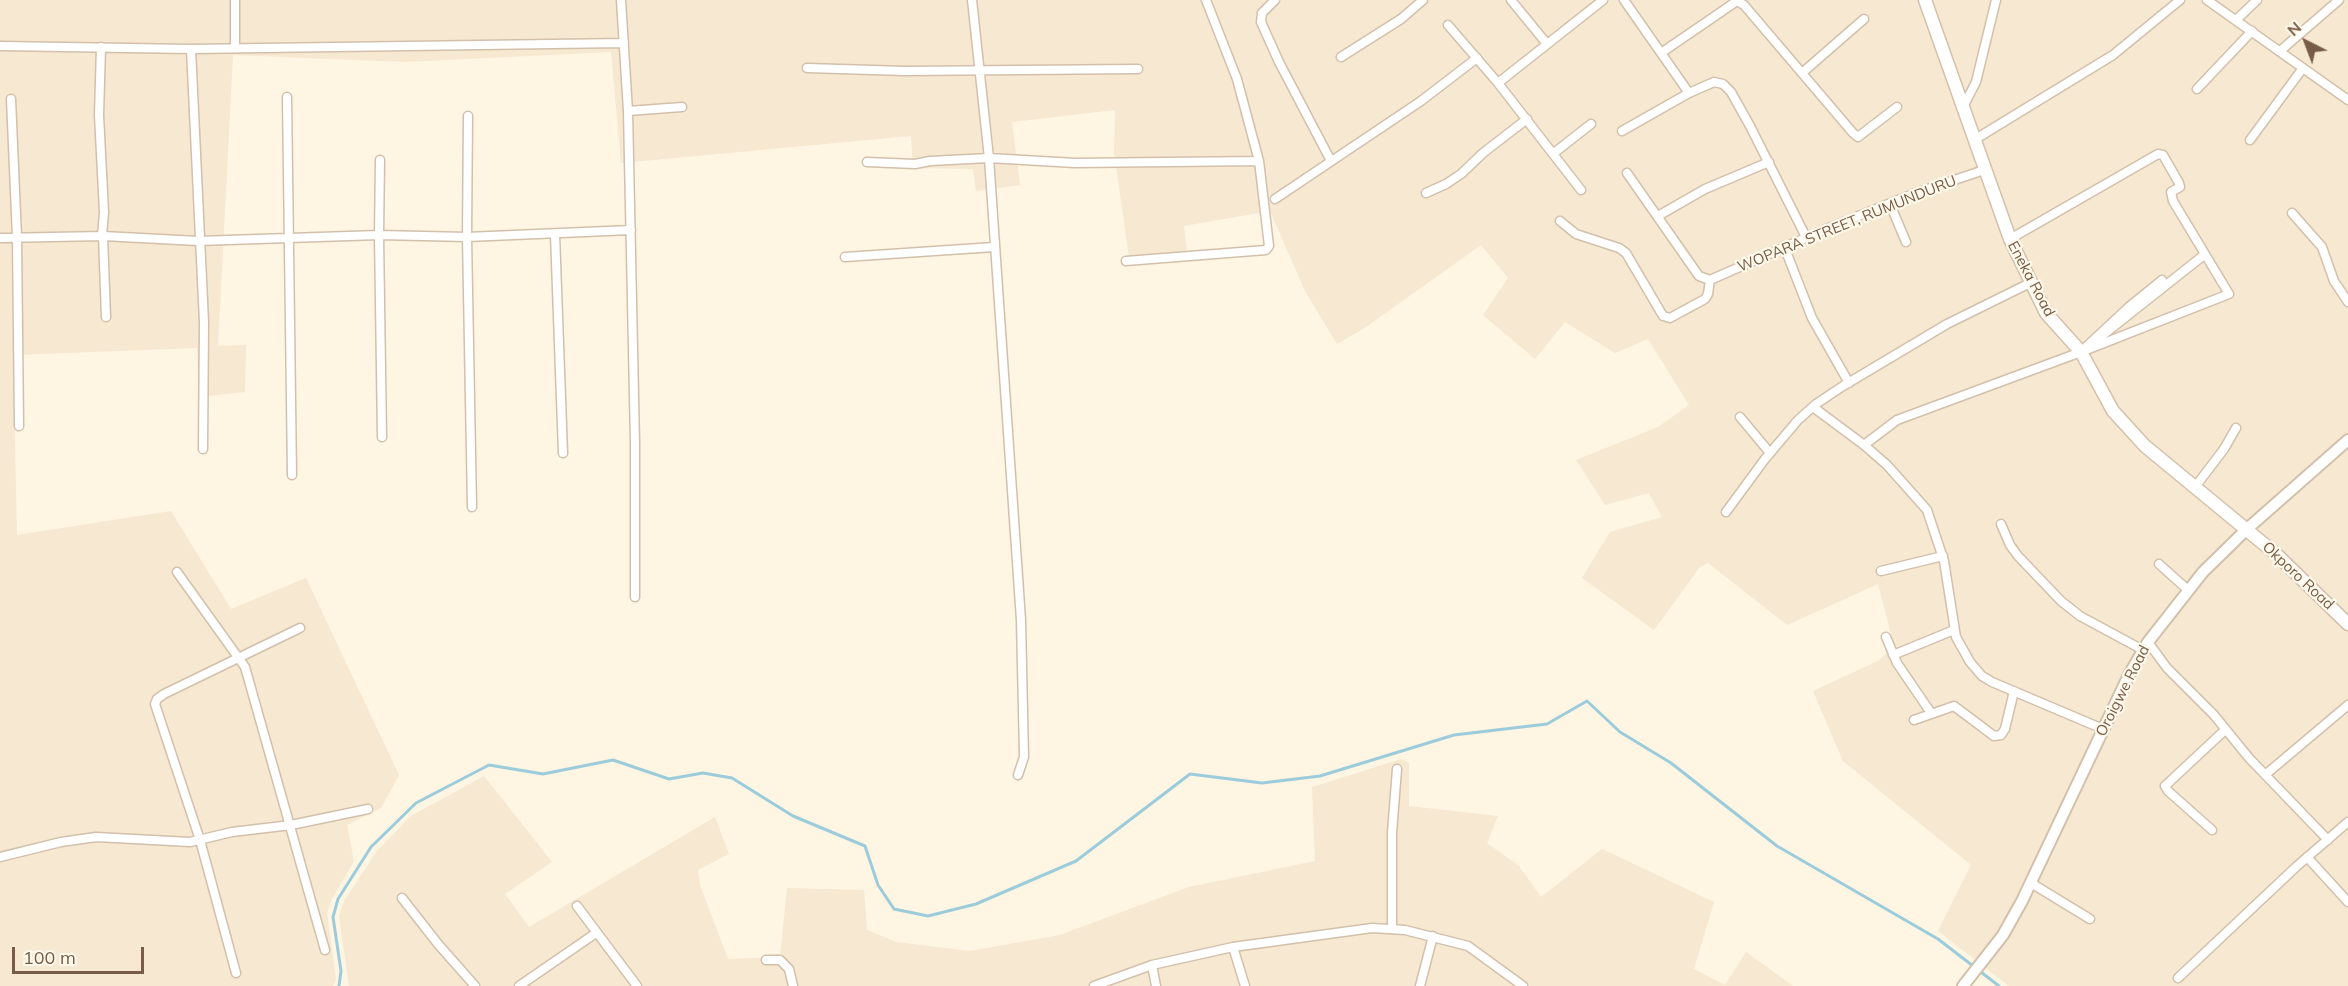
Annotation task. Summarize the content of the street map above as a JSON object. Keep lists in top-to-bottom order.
{
  "streets": {
    "main road": ["Eneka Road", "Okporo Road"],
    "street": ["WOPARA STREET, RUMUNDURU", "Oroigwe Road"]
  },
  "crossings": [
    ["WOPARA STREET, RUMUNDURU", "Eneka Road"],
    ["Eneka Road", "Okporo Road"],
    ["Eneka Road", "Oroigwe Road"],
    ["Okporo Road", "Oroigwe Road"]
  ],
  "scale_bar": "100 m",
  "north": "top left"
}
